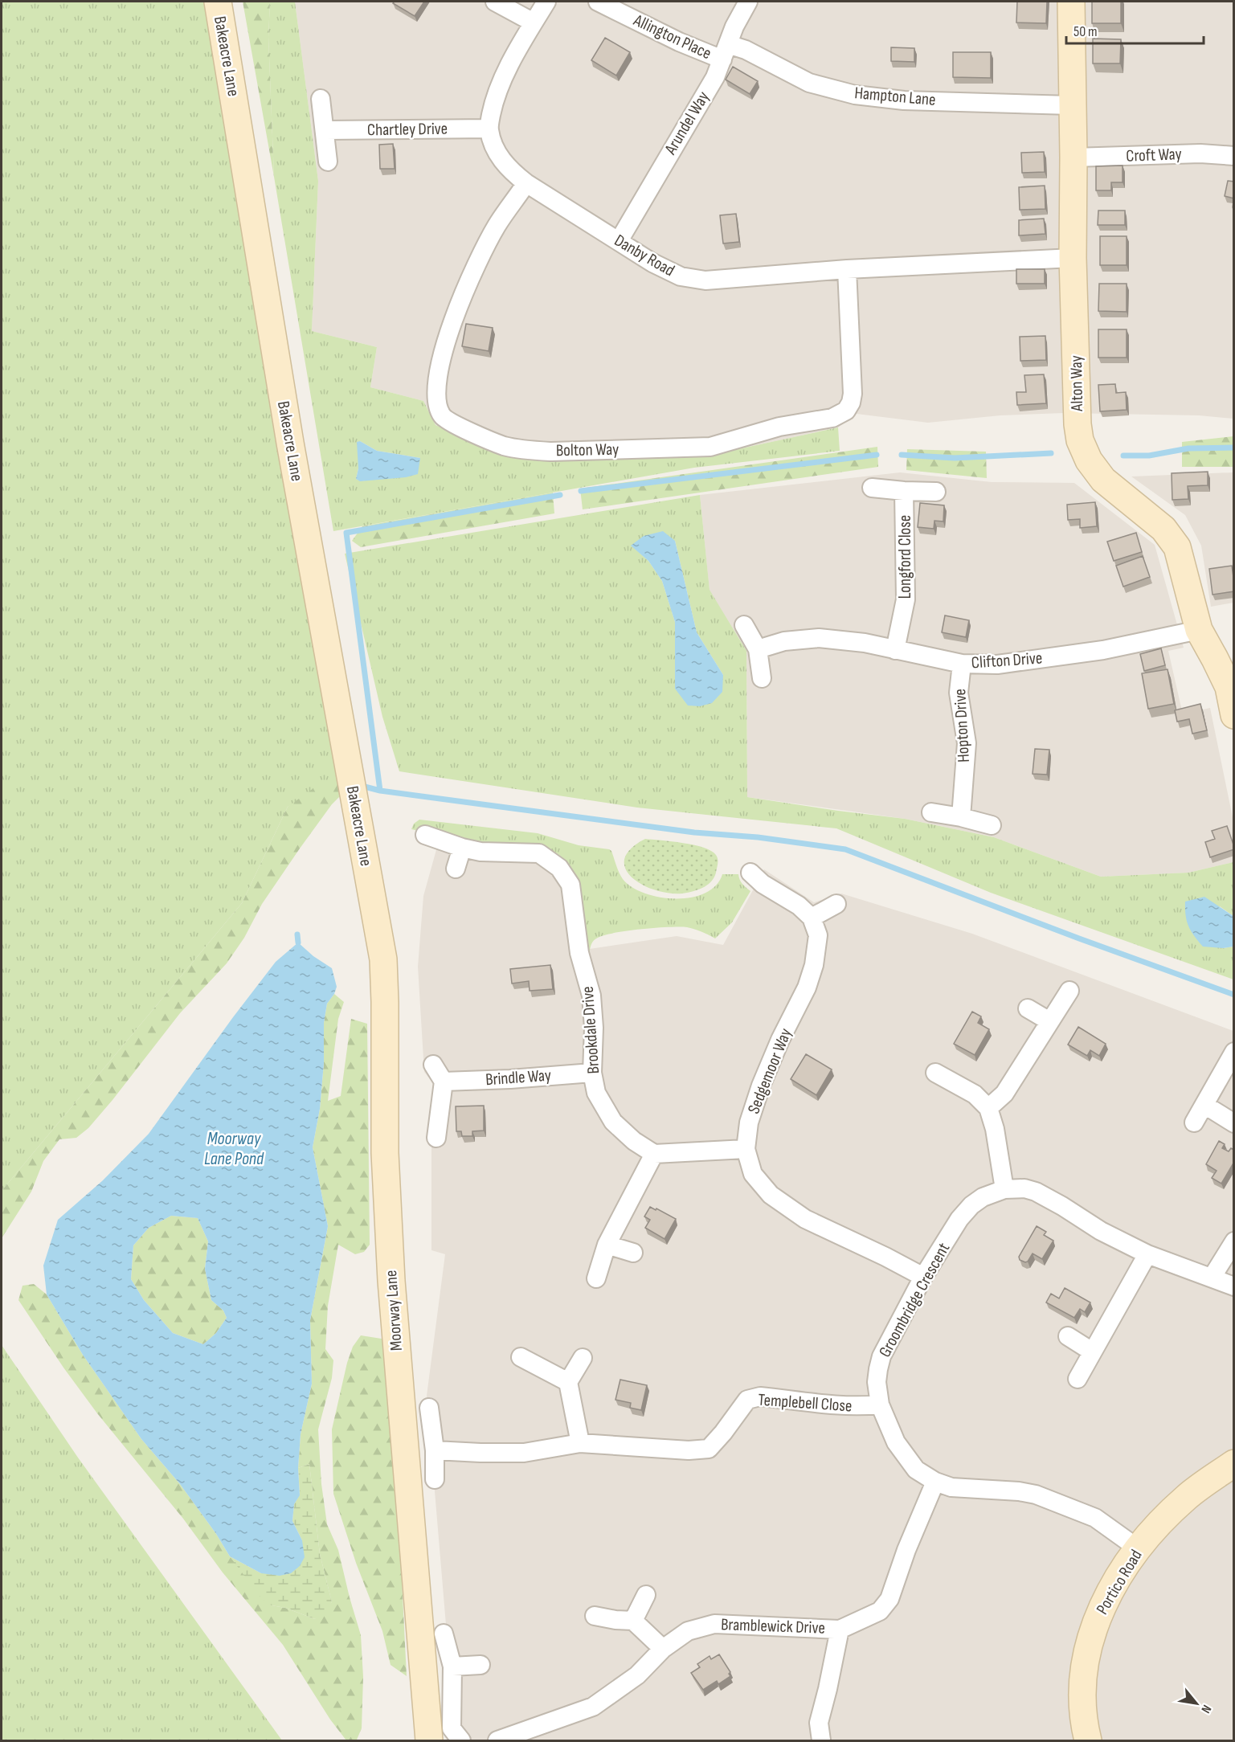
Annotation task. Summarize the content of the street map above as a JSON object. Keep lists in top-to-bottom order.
{
  "streets": {
    "street": [
      "Allington Place",
      "Bakeacre Lane",
      "Hampton Lane",
      "Arundel Way",
      "Chartley Drive",
      "Croft Way",
      "Danby Road",
      "Alton Way",
      "Bolton Way",
      "Longford Close",
      "Clifton Drive",
      "Hopton Drive",
      "Brookdale Drive",
      "Sedgemoor Way",
      "Brindle Way",
      "Groombridge Crescent",
      "Moorway Lane",
      "Templebell Close",
      "Portico Road",
      "Bramblewick Drive"
    ]
  },
  "crossings": [
    ["Allington Place", "Hampton Lane"],
    ["Allington Place", "Arundel Way"],
    ["Bakeacre Lane", "Moorway Lane"],
    ["Hampton Lane", "Arundel Way"],
    ["Hampton Lane", "Alton Way"],
    ["Arundel Way", "Danby Road"],
    ["Chartley Drive", "Danby Road"],
    ["Croft Way", "Alton Way"],
    ["Danby Road", "Alton Way"],
    ["Danby Road", "Bolton Way"],
    ["Alton Way", "Clifton Drive"],
    ["Longford Close", "Clifton Drive"],
    ["Clifton Drive", "Hopton Drive"],
    ["Brookdale Drive", "Brindle Way"],
    ["Sedgemoor Way", "Groombridge Crescent"],
    ["Groombridge Crescent", "Templebell Close"],
    ["Groombridge Crescent", "Portico Road"],
    ["Groombridge Crescent", "Bramblewick Drive"]
  ],
  "water": ["Moorway Lane Pond"],
  "scale_bar": "50 m",
  "north": "bottom right"
}
